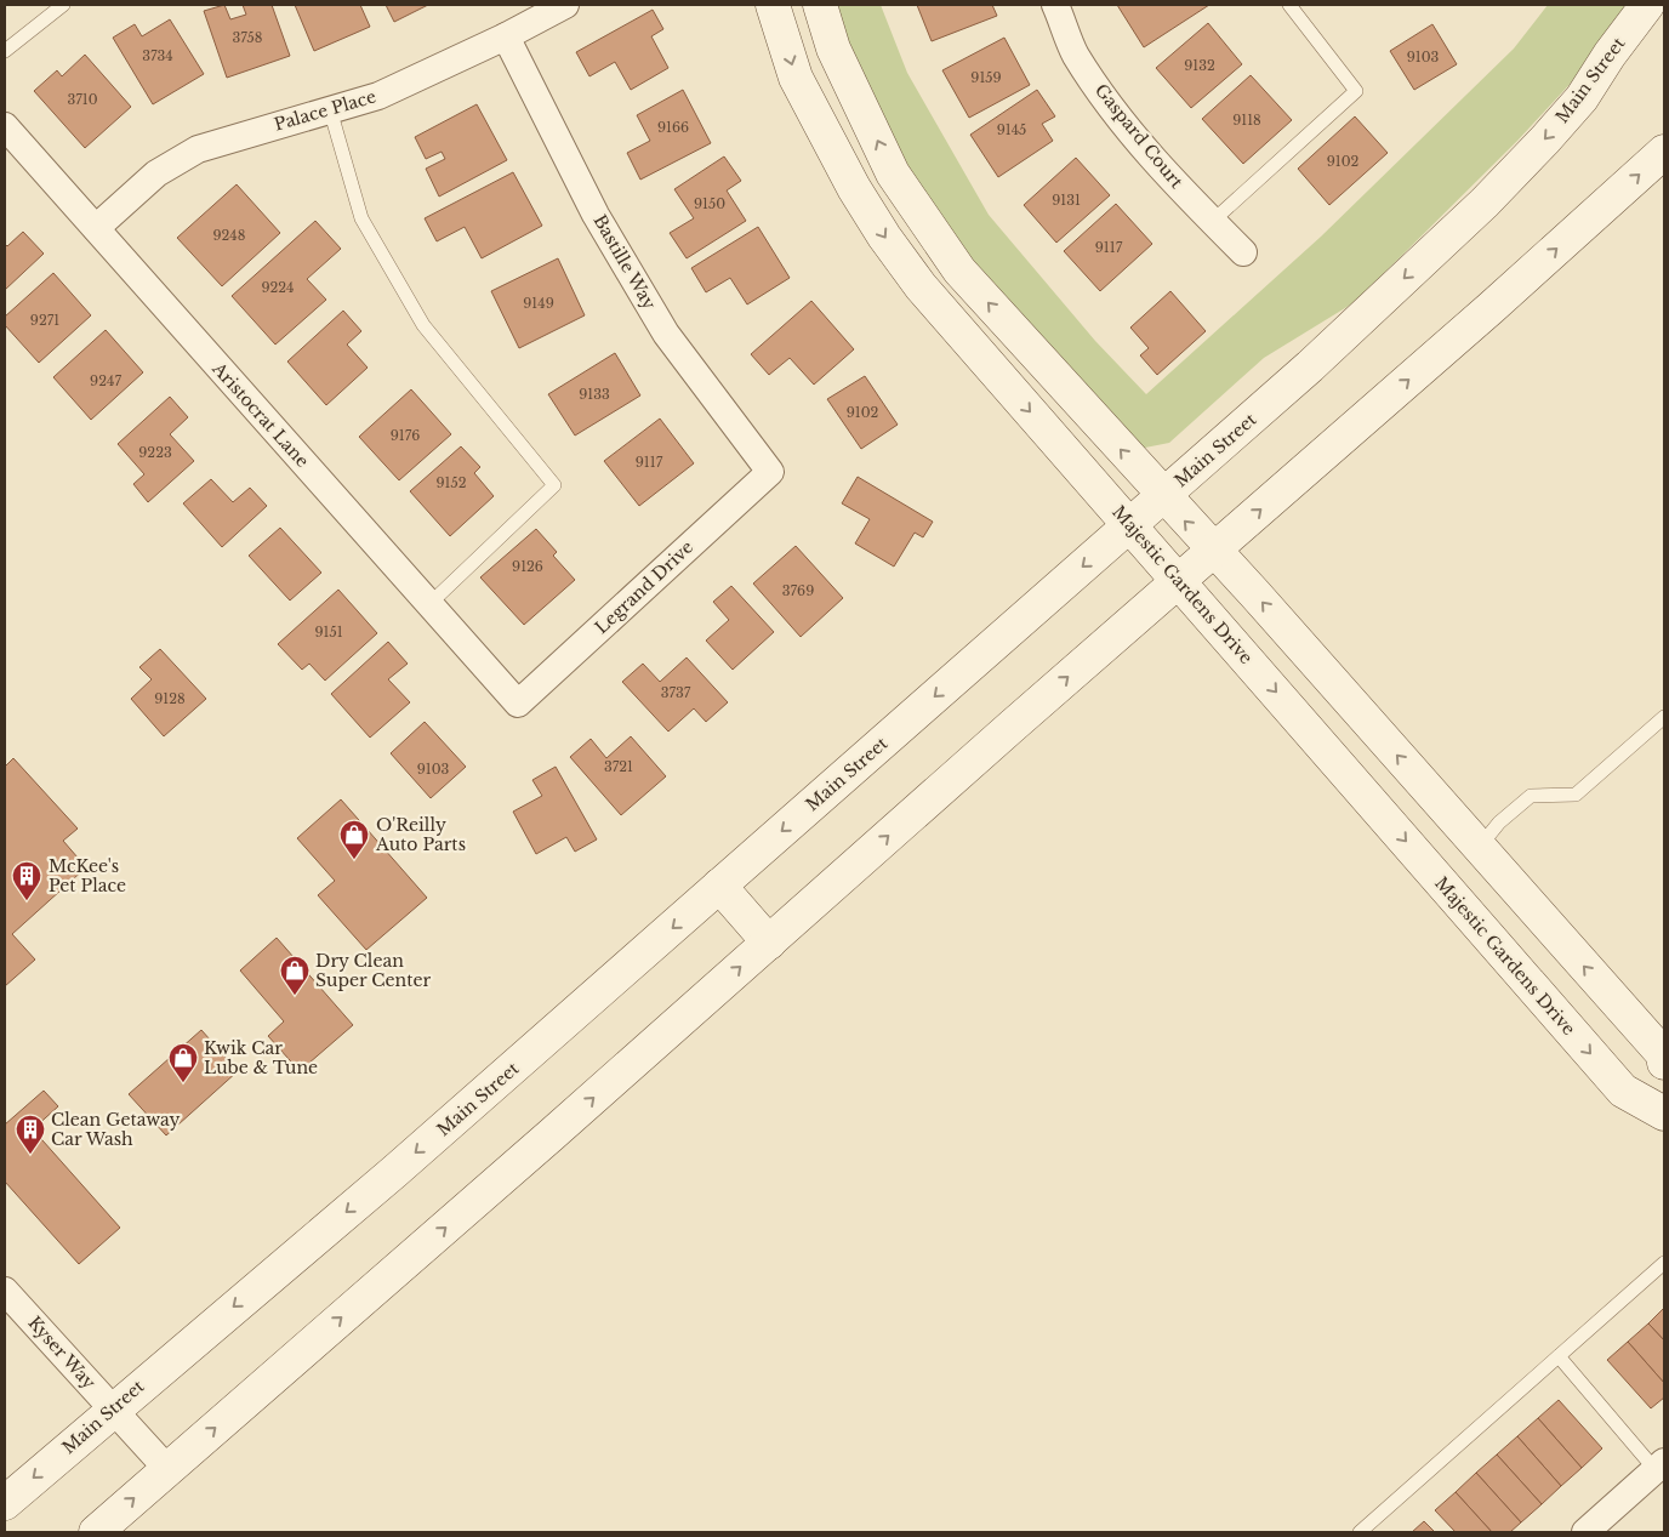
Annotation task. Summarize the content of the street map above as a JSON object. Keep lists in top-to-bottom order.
{
  "streets": {
    "main road": ["Main Street", "Majestic Gardens Drive"],
    "street": [
      "Palace Place",
      "Gaspard Court",
      "Bastille Way",
      "Aristocrat Lane",
      "Legrand Drive",
      "Kyser Way"
    ]
  },
  "crossings": [
    ["Main Street", "Majestic Gardens Drive"],
    ["Main Street", "Kyser Way"],
    ["Palace Place", "Bastille Way"],
    ["Palace Place", "Aristocrat Lane"],
    ["Bastille Way", "Legrand Drive"],
    ["Aristocrat Lane", "Legrand Drive"]
  ],
  "places": {
    "shop": ["O'Reilly Auto Parts", "Dry Clean Super Center", "Kwik Car Lube & Tune"],
    "building": ["McKee's Pet Place", "Clean Getaway Car Wash"]
  },
  "house_numbers": [
    "3758",
    "3734",
    "9103",
    "9132",
    "9159",
    "3710",
    "9118",
    "9166",
    "9145",
    "9102",
    "9131",
    "9150",
    "9248",
    "9117",
    "9224",
    "9149",
    "9271",
    "9247",
    "9133",
    "9102",
    "9176",
    "9223",
    "9117",
    "9152",
    "9126",
    "3769",
    "9151",
    "3737",
    "9128",
    "3721",
    "9103"
  ]
}
